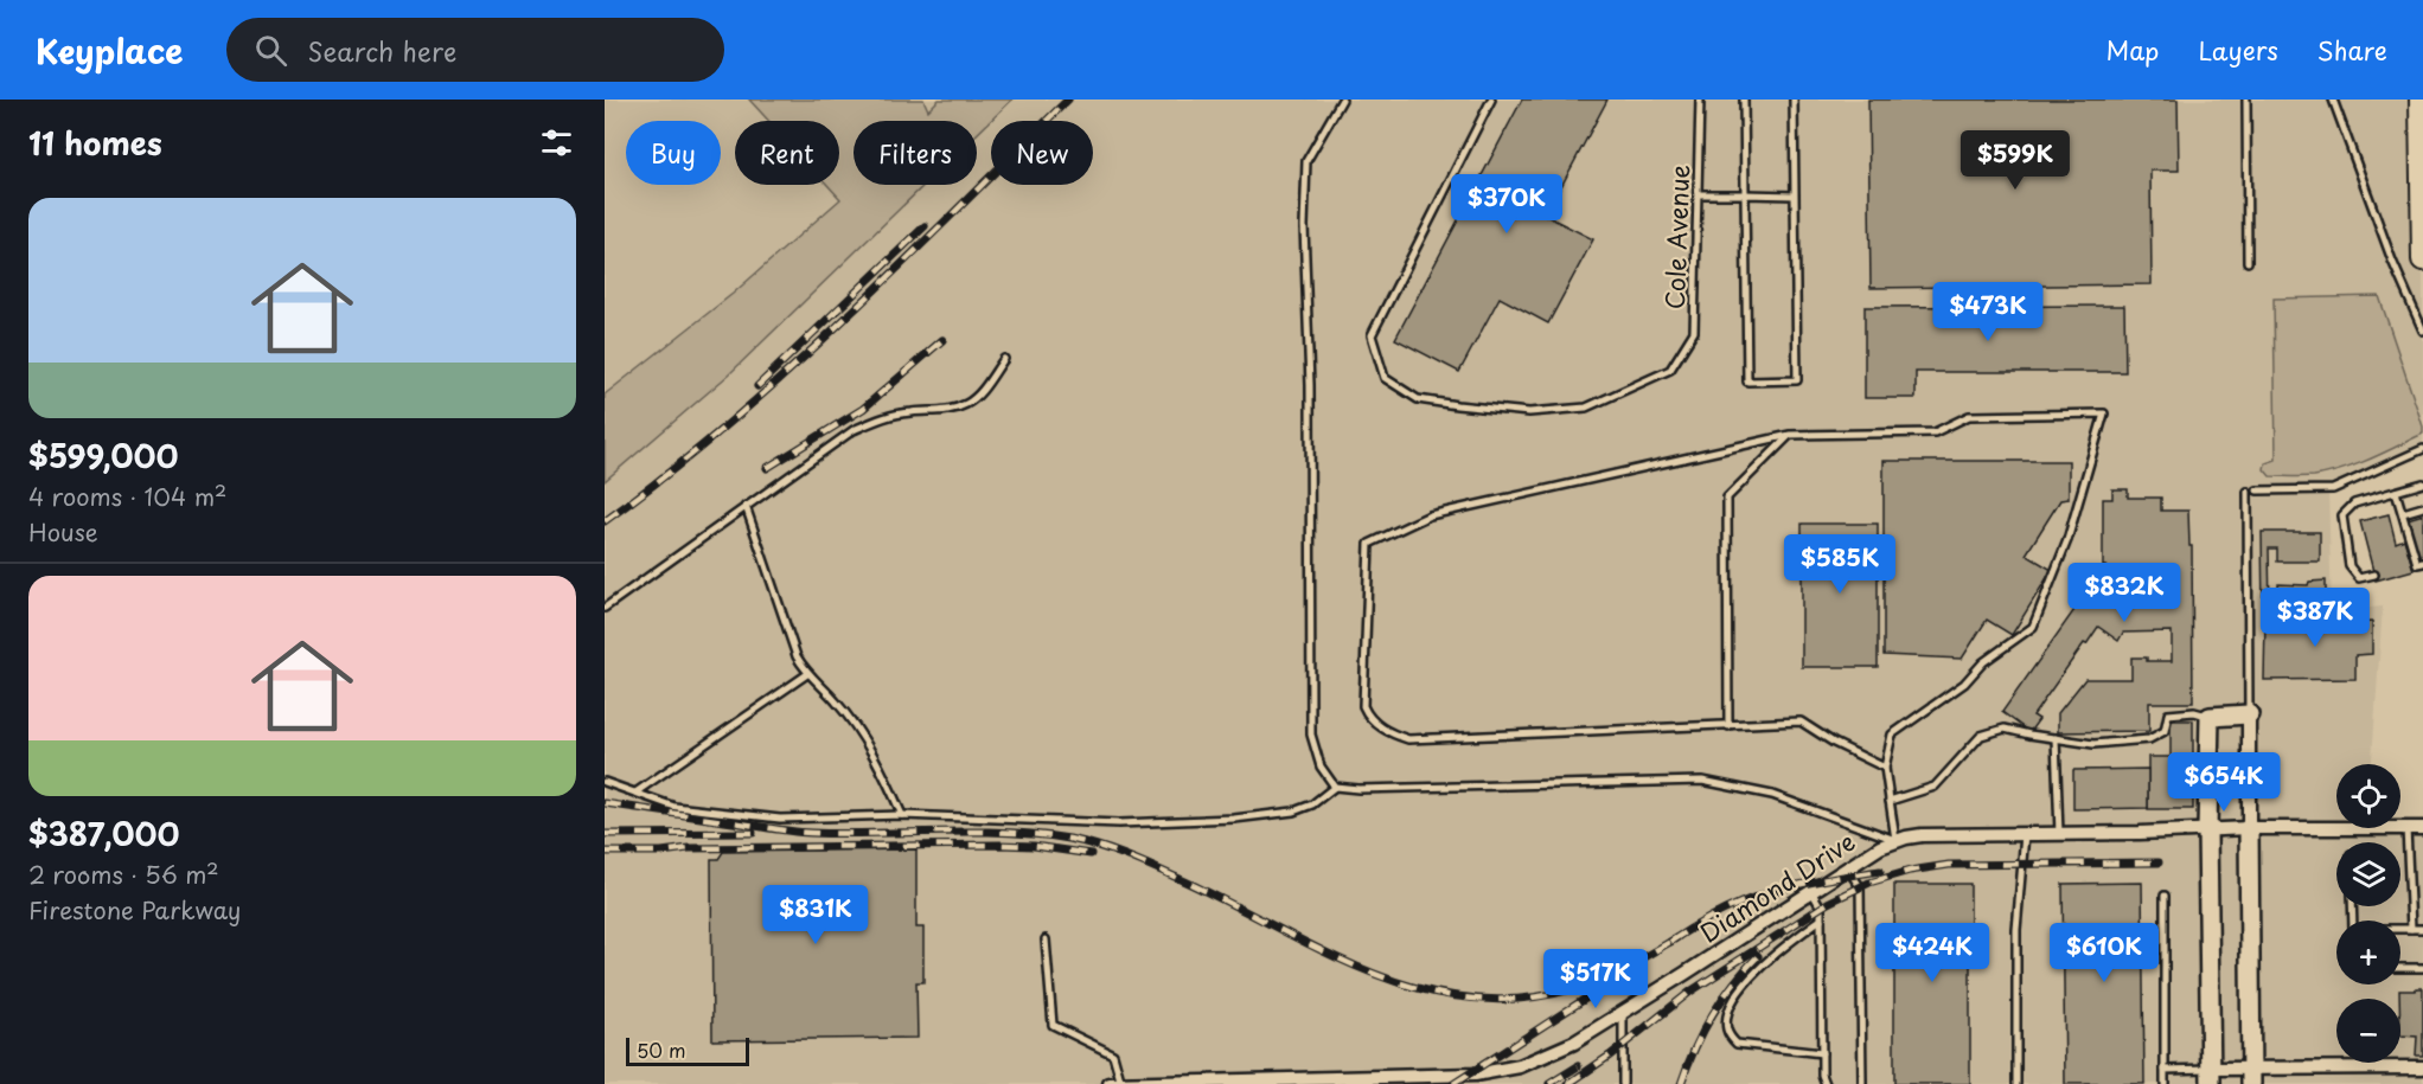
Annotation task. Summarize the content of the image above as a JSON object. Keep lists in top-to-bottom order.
{
  "streets": {
    "street": ["Diamond Drive"],
    "lane": ["Cole Avenue"]
  },
  "scale_bar": "50 m",
  "page": {
    "header": "Keyplace",
    "search": "Search here",
    "nav": ["Map", "Layers", "Share"],
    "heading": "11 homes",
    "chip": [
      "Buy",
      "Rent",
      "Filters",
      "New"
    ],
    "price": [
      "$599K",
      "$370K",
      "$473K",
      "$585K",
      "$832K",
      "$387K",
      "$654K",
      "$831K",
      "$424K",
      "$610K",
      "$517K"
    ],
    "list": [
      {
        "name": "$599,000",
        "note": "4 rooms · 104 m² · House"
      },
      {
        "name": "$387,000",
        "note": "2 rooms · 56 m² · Firestone Parkway"
      }
    ],
    "map_buttons": ["+", "−"],
    "scale": "50 m"
  }
}
